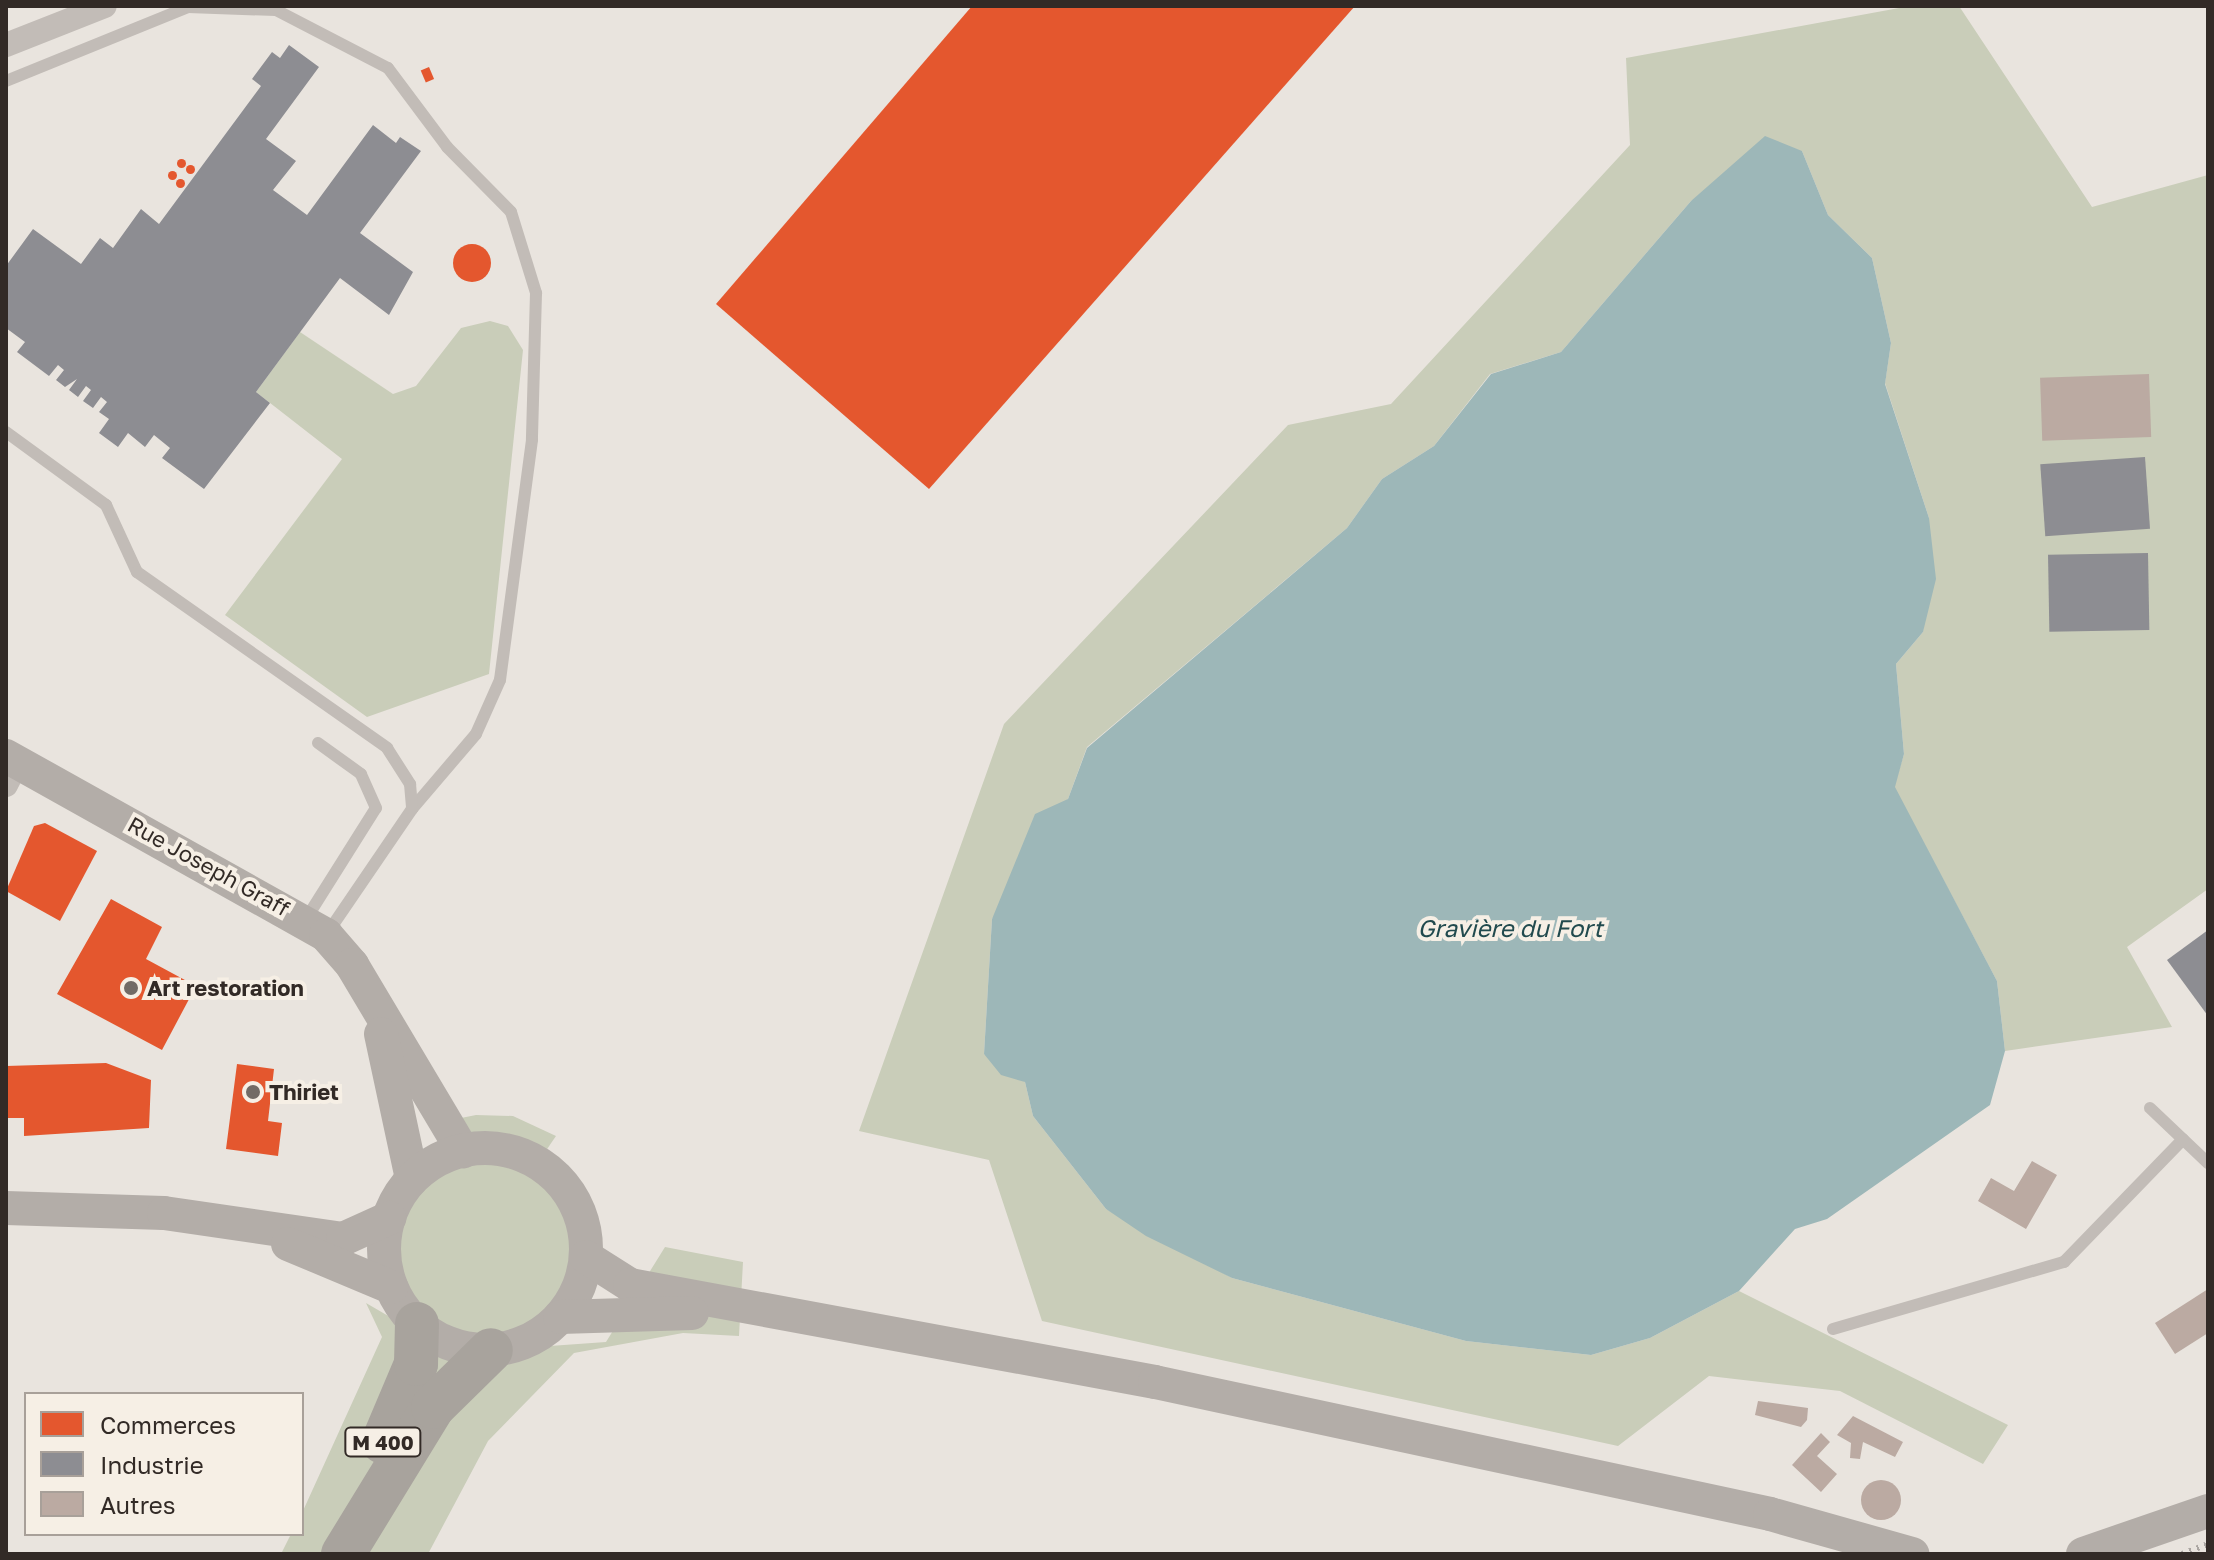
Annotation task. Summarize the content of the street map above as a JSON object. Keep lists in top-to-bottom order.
{
  "streets": {
    "highway": ["M 400"],
    "main road": ["Rue Joseph Graff"]
  },
  "crossings": [
    ["Rue Joseph Graff", "M 400"]
  ],
  "water": ["Gravière du Fort"],
  "places": ["Art restoration", "Thiriet"],
  "legend": ["Commerces", "Industrie", "Autres"]
}
